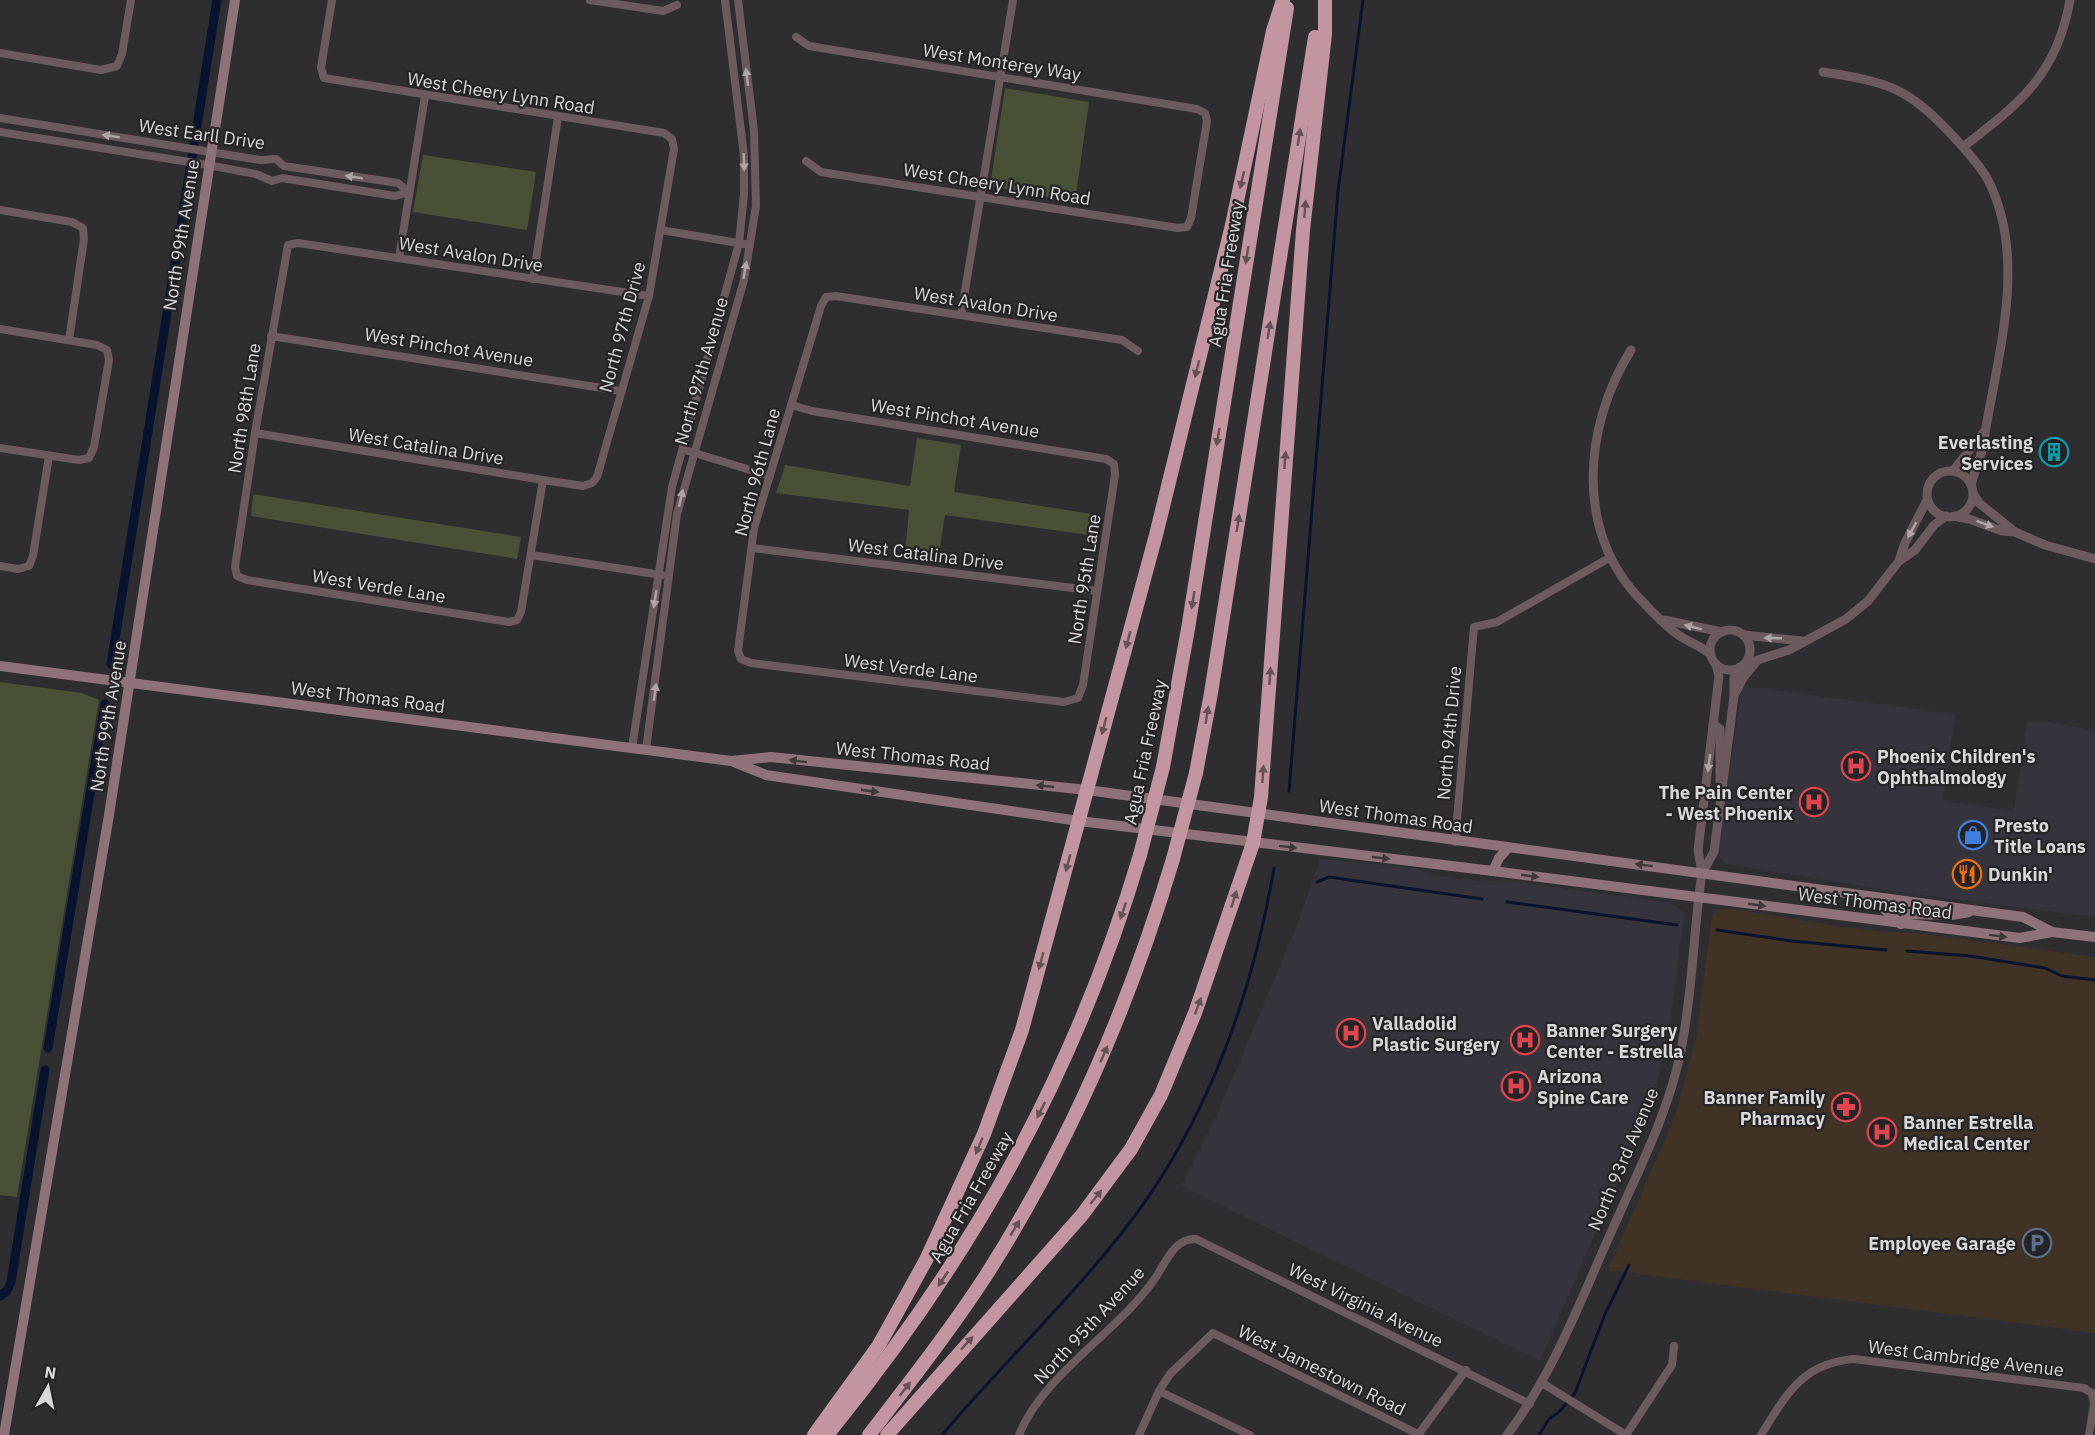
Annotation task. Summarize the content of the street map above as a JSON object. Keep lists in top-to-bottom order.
{
  "streets": {
    "highway": ["Agua Fria Freeway"],
    "main road": ["North 99th Avenue", "West Thomas Road"],
    "street": [
      "West Monterey Way",
      "West Cheery Lynn Road",
      "West Earll Drive",
      "West Avalon Drive",
      "North 97th Drive",
      "West Pinchot Avenue",
      "North 97th Avenue",
      "North 98th Lane",
      "West Catalina Drive",
      "North 96th Lane",
      "North 95th Lane",
      "West Verde Lane",
      "North 94th Drive",
      "North 93rd Avenue",
      "West Virginia Avenue",
      "North 95th Avenue",
      "West Cambridge Avenue",
      "West Jamestown Road"
    ]
  },
  "crossings": [
    ["West Monterey Way", "West Cheery Lynn Road"],
    ["West Cheery Lynn Road", "North 97th Drive"],
    ["West Earll Drive", "North 99th Avenue"],
    ["North 99th Avenue", "West Thomas Road"],
    ["West Avalon Drive", "North 97th Drive"],
    ["West Avalon Drive", "North 98th Lane"],
    ["West Avalon Drive", "North 96th Lane"],
    ["North 97th Drive", "West Pinchot Avenue"],
    ["North 97th Drive", "West Catalina Drive"],
    ["West Pinchot Avenue", "North 98th Lane"],
    ["West Pinchot Avenue", "North 96th Lane"],
    ["West Pinchot Avenue", "North 95th Lane"],
    ["North 97th Avenue", "West Thomas Road"],
    ["North 98th Lane", "West Catalina Drive"],
    ["North 98th Lane", "West Verde Lane"],
    ["West Catalina Drive", "North 96th Lane"],
    ["West Catalina Drive", "North 95th Lane"],
    ["North 96th Lane", "West Verde Lane"],
    ["North 95th Lane", "West Verde Lane"],
    ["West Thomas Road", "North 94th Drive"],
    ["West Thomas Road", "North 93rd Avenue"],
    ["North 93rd Avenue", "West Virginia Avenue"],
    ["West Virginia Avenue", "North 95th Avenue"]
  ],
  "places": {
    "building": ["Everlasting Services"],
    "hospital": [
      "Phoenix Children's Ophthalmology",
      "The Pain Center - West Phoenix",
      "Valladolid Plastic Surgery",
      "Banner Surgery Center - Estrella",
      "Arizona Spine Care",
      "Banner Estrella Medical Center"
    ],
    "shop": ["Presto Title Loans"],
    "restaurant": ["Dunkin'"],
    "pharmacy": ["Banner Family Pharmacy"],
    "parking": ["Employee Garage"]
  },
  "north": "top"
}
